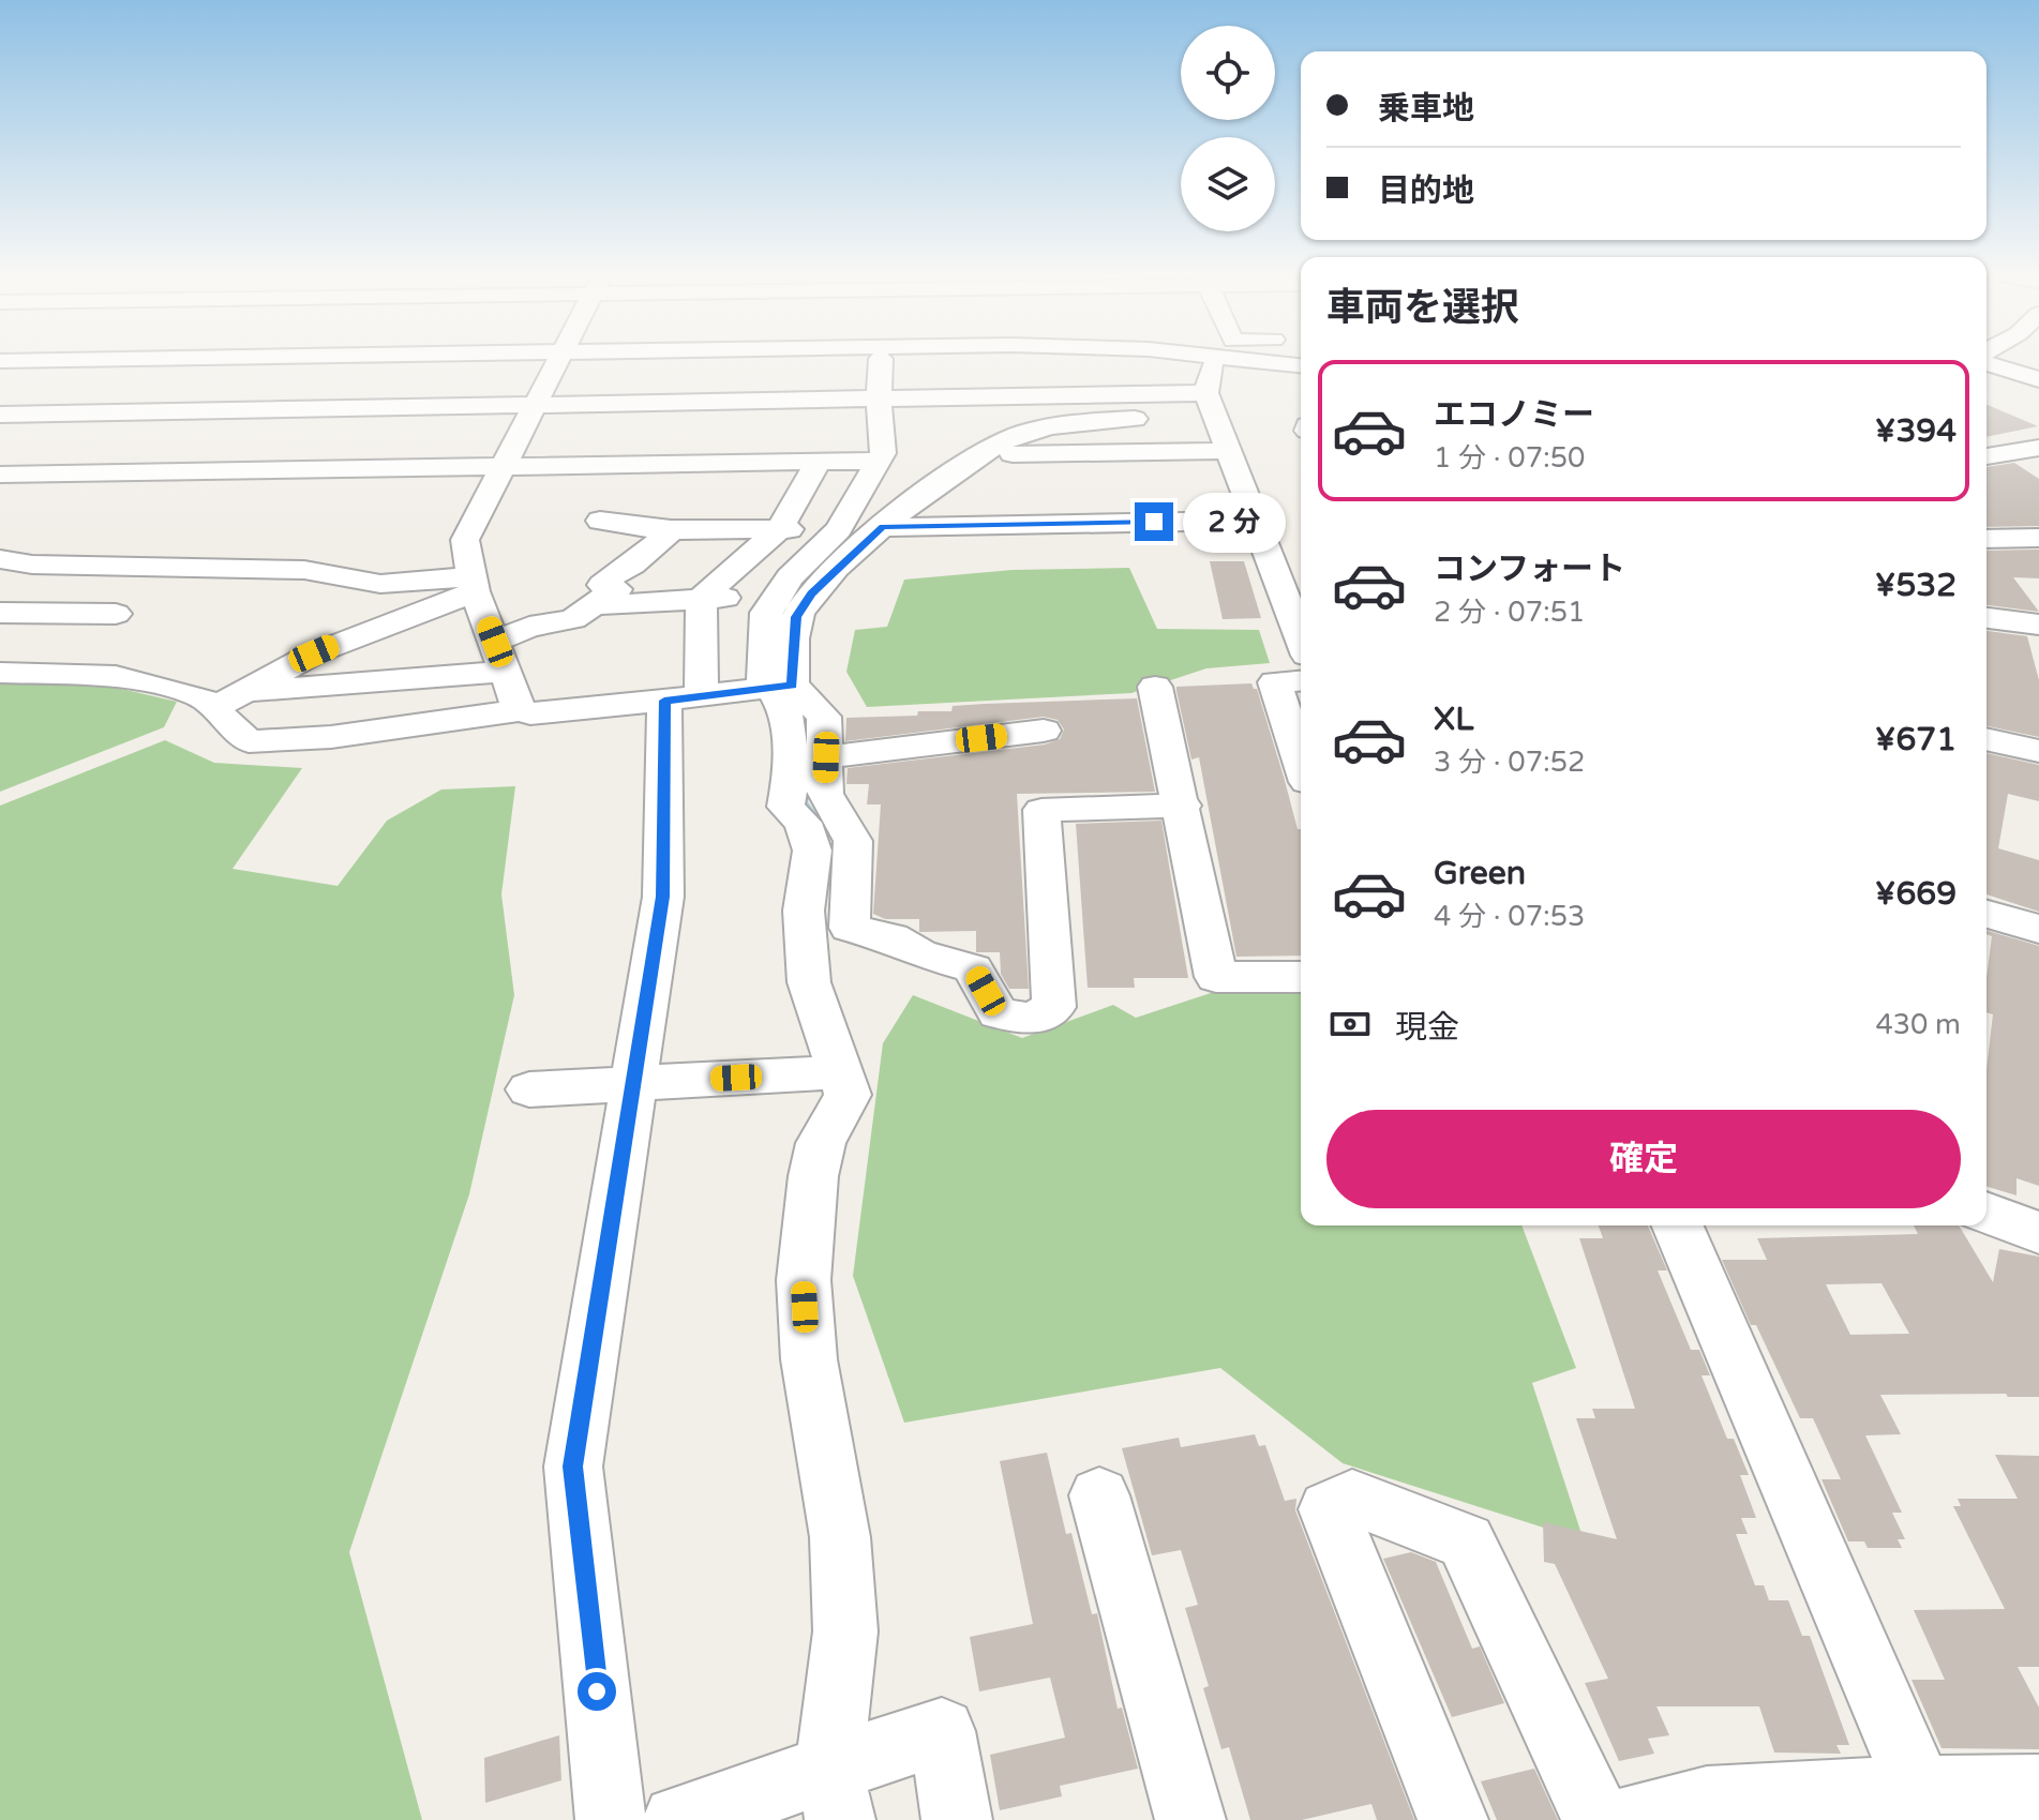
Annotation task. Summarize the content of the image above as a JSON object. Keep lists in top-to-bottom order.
{
  "page": {
    "banner": ["乗車地", "目的地"],
    "heading": "車両を選択",
    "list": [
      {
        "name": "エコノミー",
        "note": "1 分 · 07:50",
        "value": "¥394"
      },
      {
        "name": "コンフォート",
        "note": "2 分 · 07:51",
        "value": "¥532"
      },
      {
        "name": "XL",
        "note": "3 分 · 07:52",
        "value": "¥671"
      },
      {
        "name": "Green",
        "note": "4 分 · 07:53",
        "value": "¥669"
      }
    ],
    "bubble": "2 分",
    "pay": ["現金", "430 m"],
    "buttons": "確定"
  }
}
